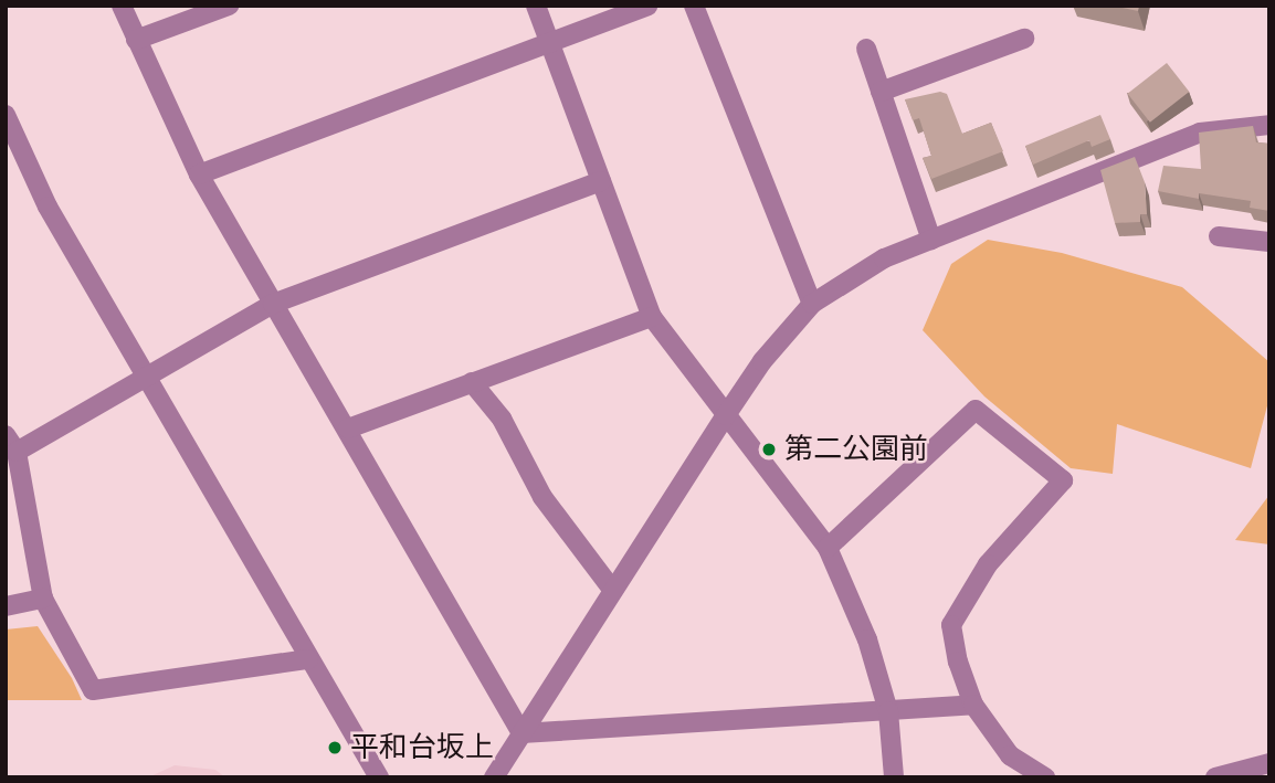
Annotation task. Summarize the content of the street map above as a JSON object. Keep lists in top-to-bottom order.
{
  "places": ["第二公園前", "平和台坂上"]
}
